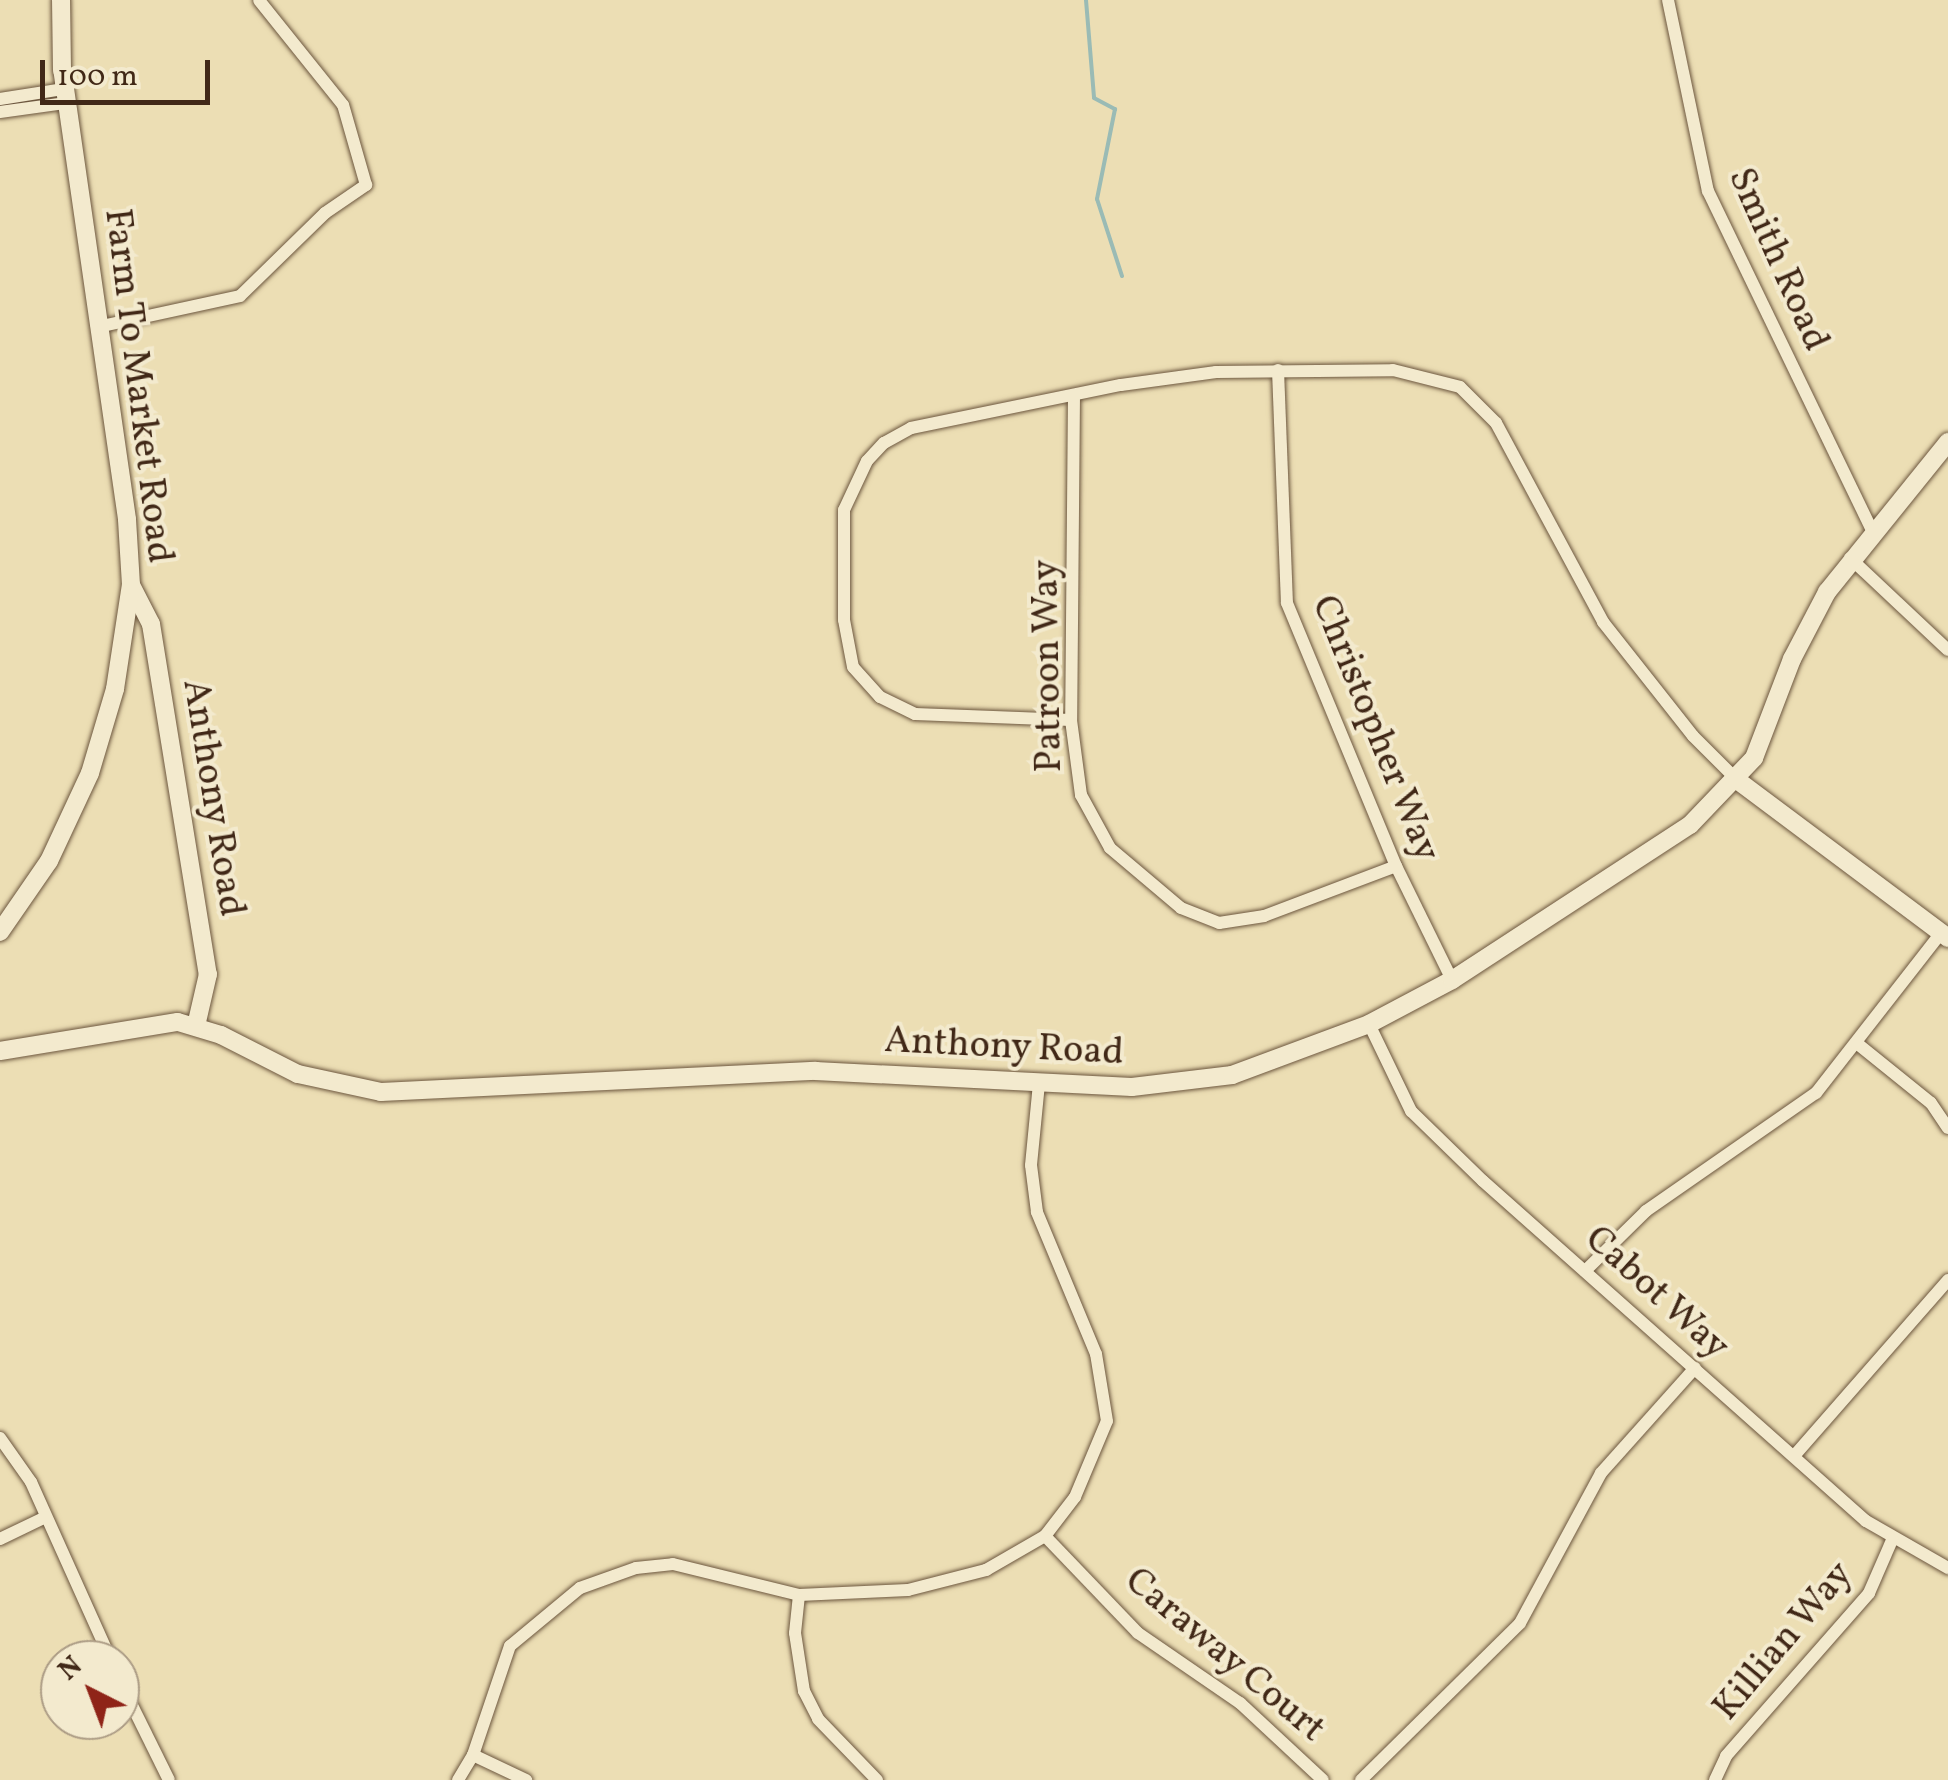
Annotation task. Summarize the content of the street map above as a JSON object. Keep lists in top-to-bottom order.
{
  "streets": {
    "street": [
      "Smith Road",
      "Farm To Market Road",
      "Patroon Way",
      "Christopher Way",
      "Anthony Road",
      "Cabot Way",
      "Killian Way",
      "Caraway Court"
    ]
  },
  "crossings": [
    ["Farm To Market Road", "Anthony Road"],
    ["Patroon Way", "Christopher Way"],
    ["Christopher Way", "Anthony Road"],
    ["Anthony Road", "Cabot Way"],
    ["Cabot Way", "Killian Way"]
  ],
  "scale_bar": "100 m",
  "north": "top left"
}
